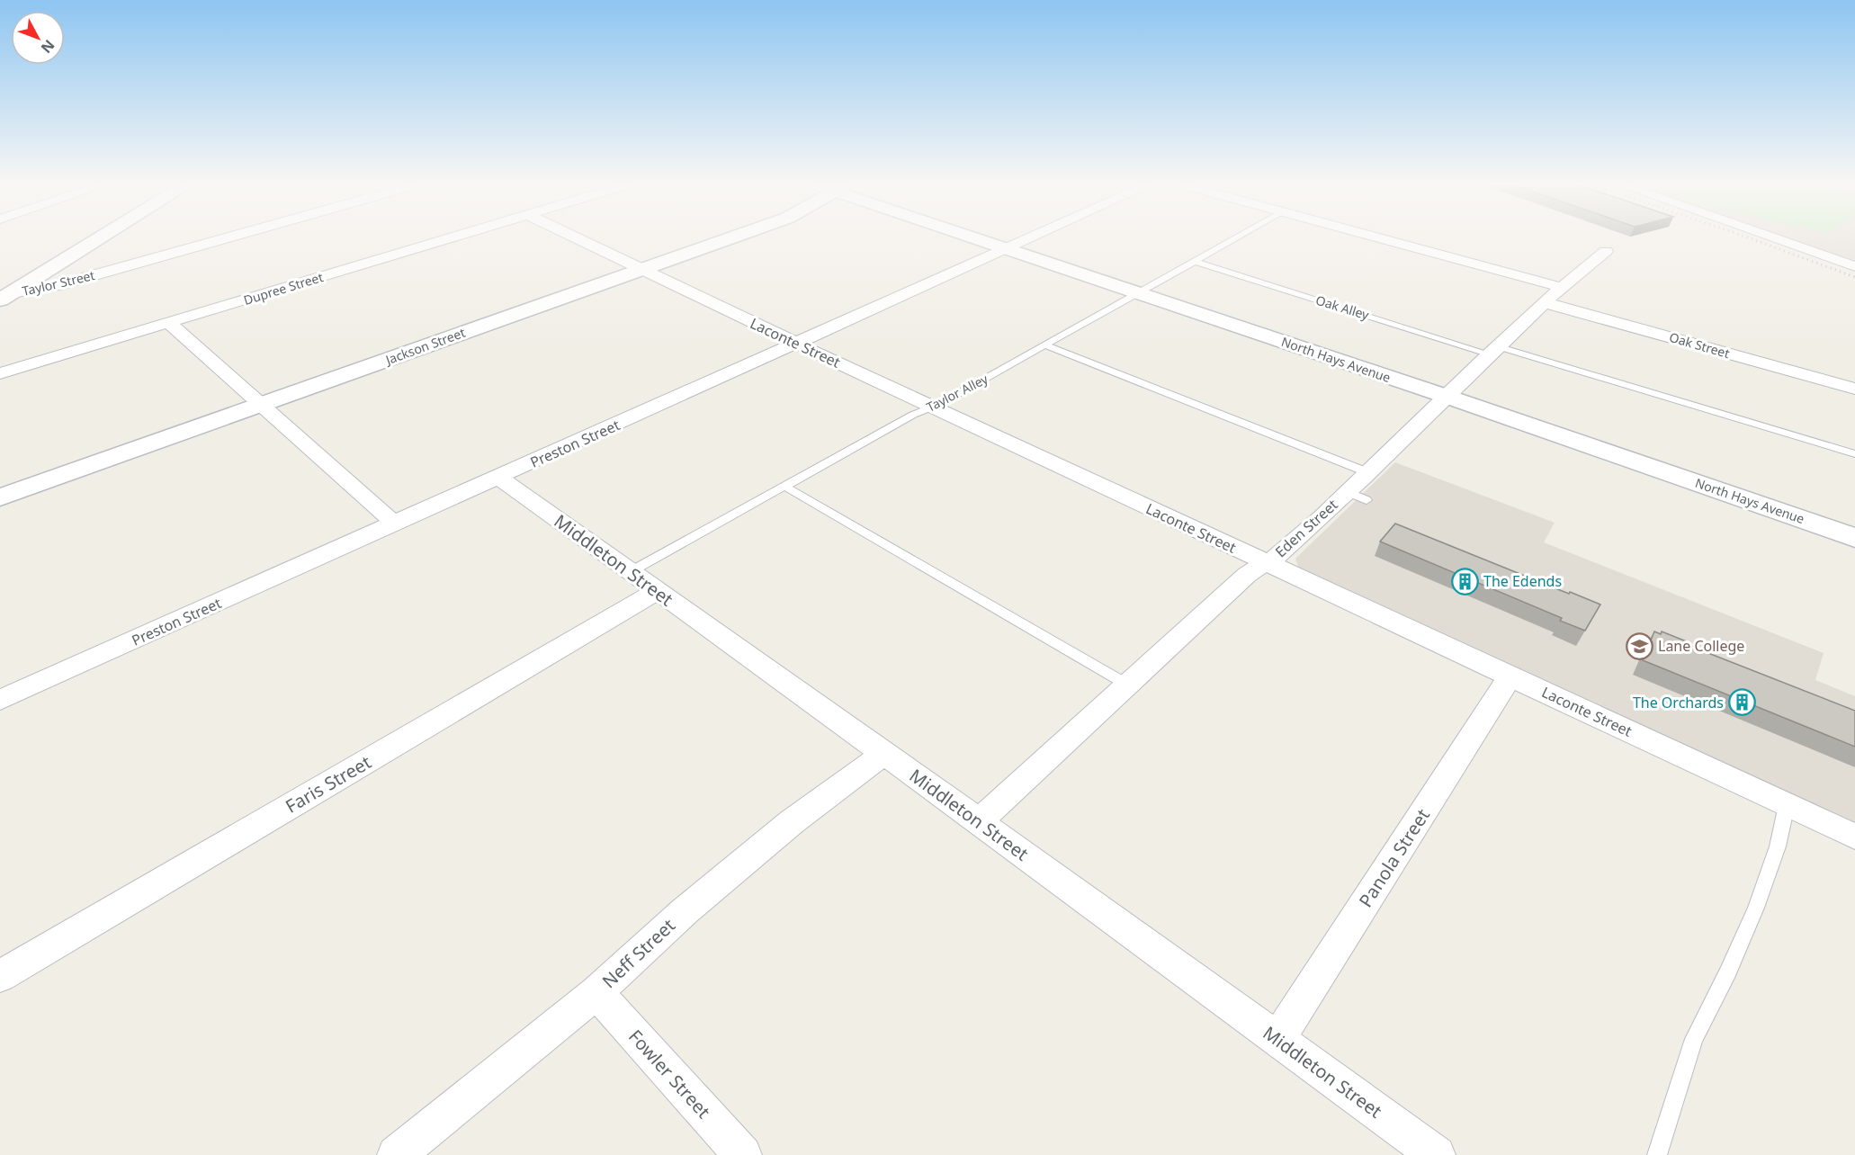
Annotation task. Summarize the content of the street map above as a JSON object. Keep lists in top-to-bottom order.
{
  "streets": {
    "street": [
      "Taylor Street",
      "Dupree Street",
      "Laconte Street",
      "Oak Street",
      "Jackson Street",
      "North Hays Avenue",
      "Preston Street",
      "Eden Street",
      "Middleton Street",
      "Faris Street",
      "Panola Street",
      "Neff Street",
      "Fowler Street"
    ],
    "lane": ["Oak Alley", "Taylor Alley"]
  },
  "crossings": [
    ["Oak Alley", "Taylor Alley"],
    ["Oak Alley", "Eden Street"],
    ["Laconte Street", "Jackson Street"],
    ["Laconte Street", "Taylor Alley"],
    ["Laconte Street", "Preston Street"],
    ["Laconte Street", "Eden Street"],
    ["Laconte Street", "Panola Street"],
    ["Oak Street", "Eden Street"],
    ["North Hays Avenue", "Taylor Alley"],
    ["North Hays Avenue", "Preston Street"],
    ["North Hays Avenue", "Eden Street"],
    ["Taylor Alley", "Middleton Street"],
    ["Preston Street", "Middleton Street"],
    ["Eden Street", "Middleton Street"],
    ["Middleton Street", "Faris Street"],
    ["Middleton Street", "Panola Street"],
    ["Middleton Street", "Neff Street"],
    ["Neff Street", "Fowler Street"]
  ],
  "places": {
    "building": ["The Edends", "The Orchards"],
    "school or university": ["Lane College"]
  },
  "north": "bottom right"
}
